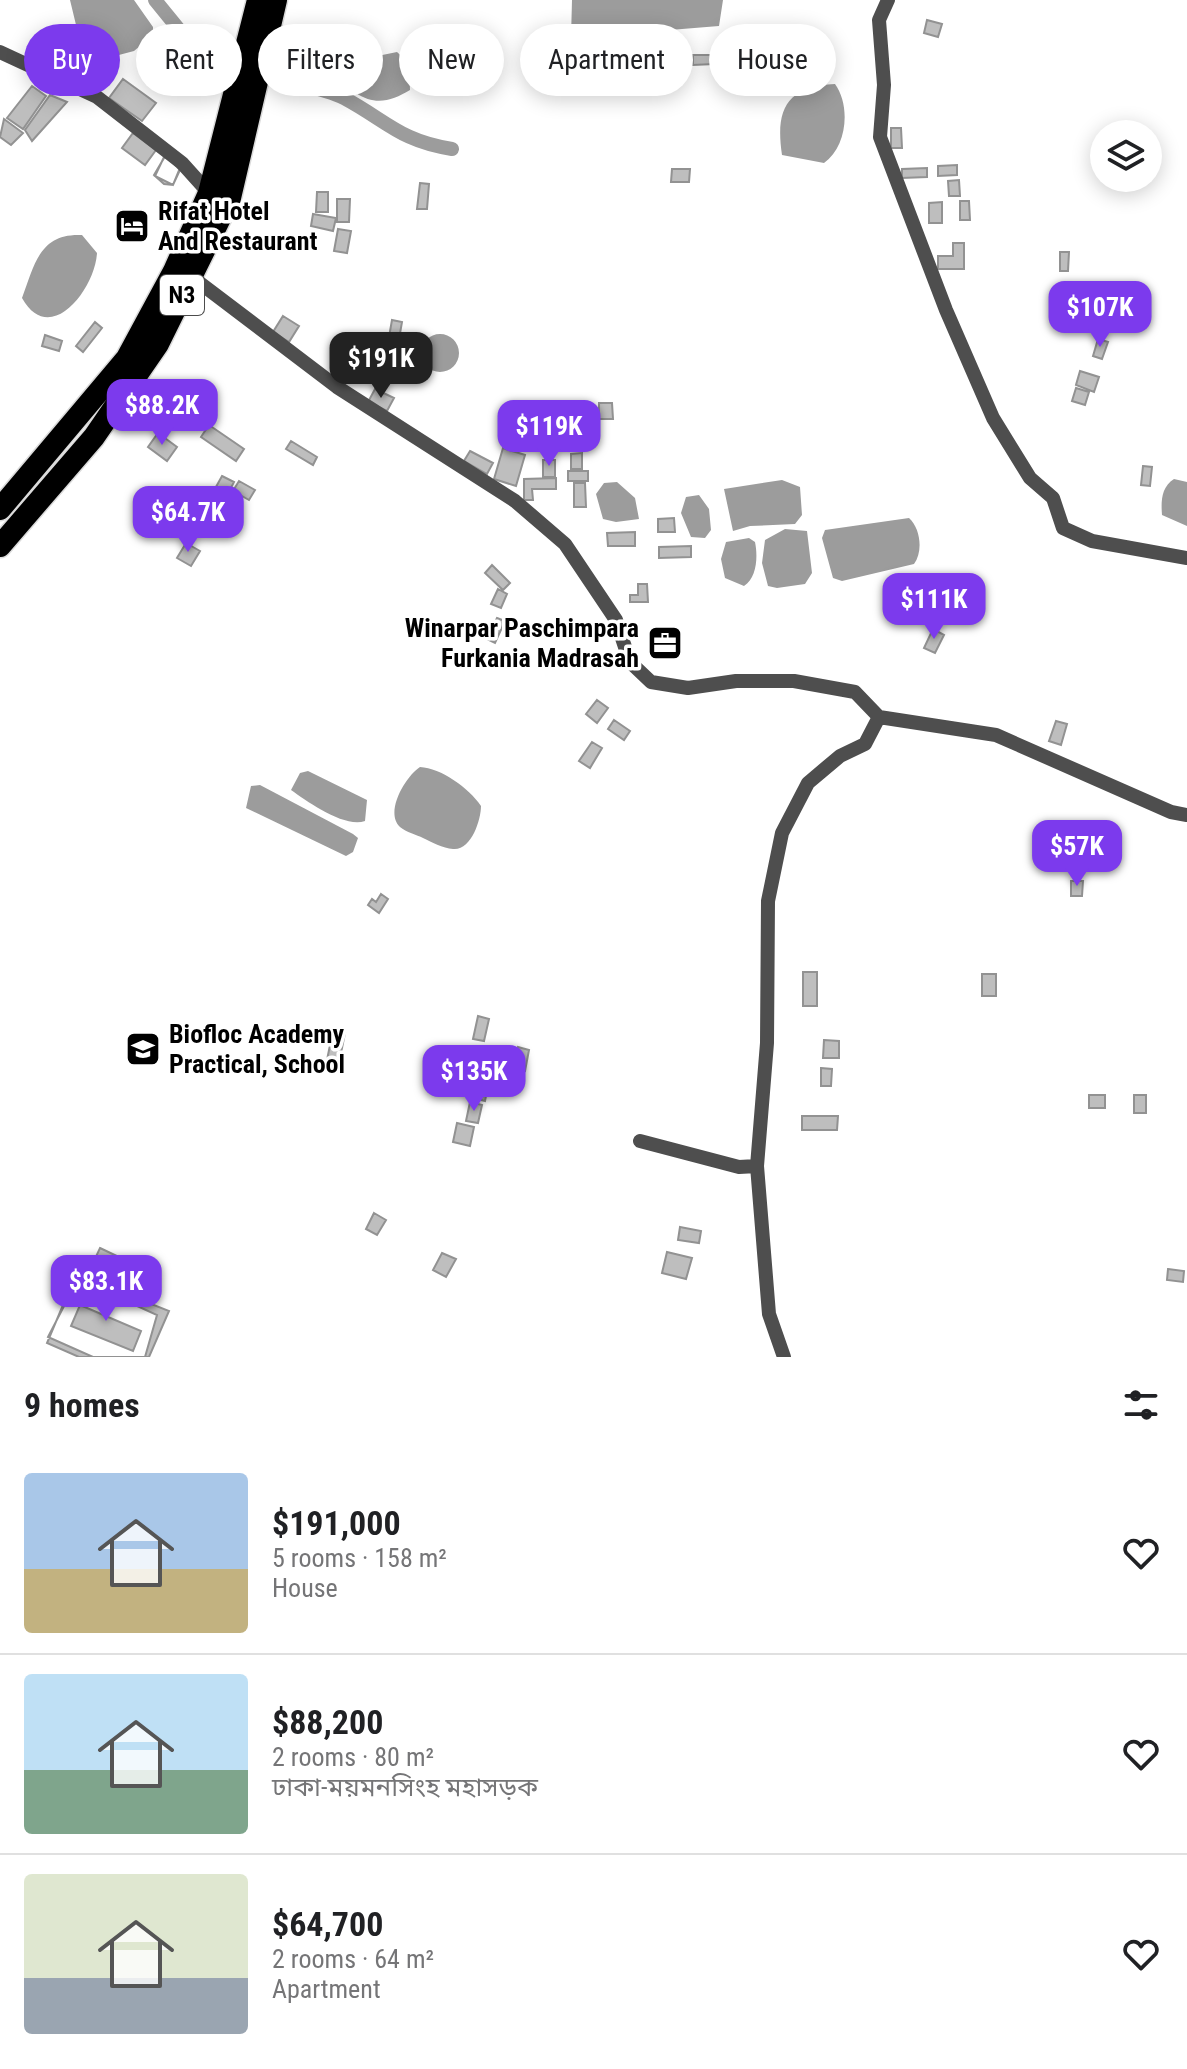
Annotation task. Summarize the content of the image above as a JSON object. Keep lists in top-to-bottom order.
{
  "streets": {
    "highway": ["N3"]
  },
  "places": {
    "hotel": ["Rifat Hotel And Restaurant"],
    "office": ["Winarpar Paschimpara Furkania Madrasah"],
    "school or university": ["Biofloc Academy Practical, School"]
  },
  "page": {
    "chip": [
      "Buy",
      "Rent",
      "Filters",
      "New",
      "Apartment",
      "House"
    ],
    "price": [
      "$107K",
      "$191K",
      "$88.2K",
      "$119K",
      "$64.7K",
      "$111K",
      "$57K",
      "$135K",
      "$83.1K"
    ],
    "heading": "9 homes",
    "list": [
      {
        "name": "$191,000",
        "note": "5 rooms · 158 m² · House"
      },
      {
        "name": "$88,200",
        "note": "2 rooms · 80 m² · ঢাকা-ময়মনসিংহ মহাসড়ক"
      },
      {
        "name": "$64,700",
        "note": "2 rooms · 64 m² · Apartment"
      }
    ]
  }
}
